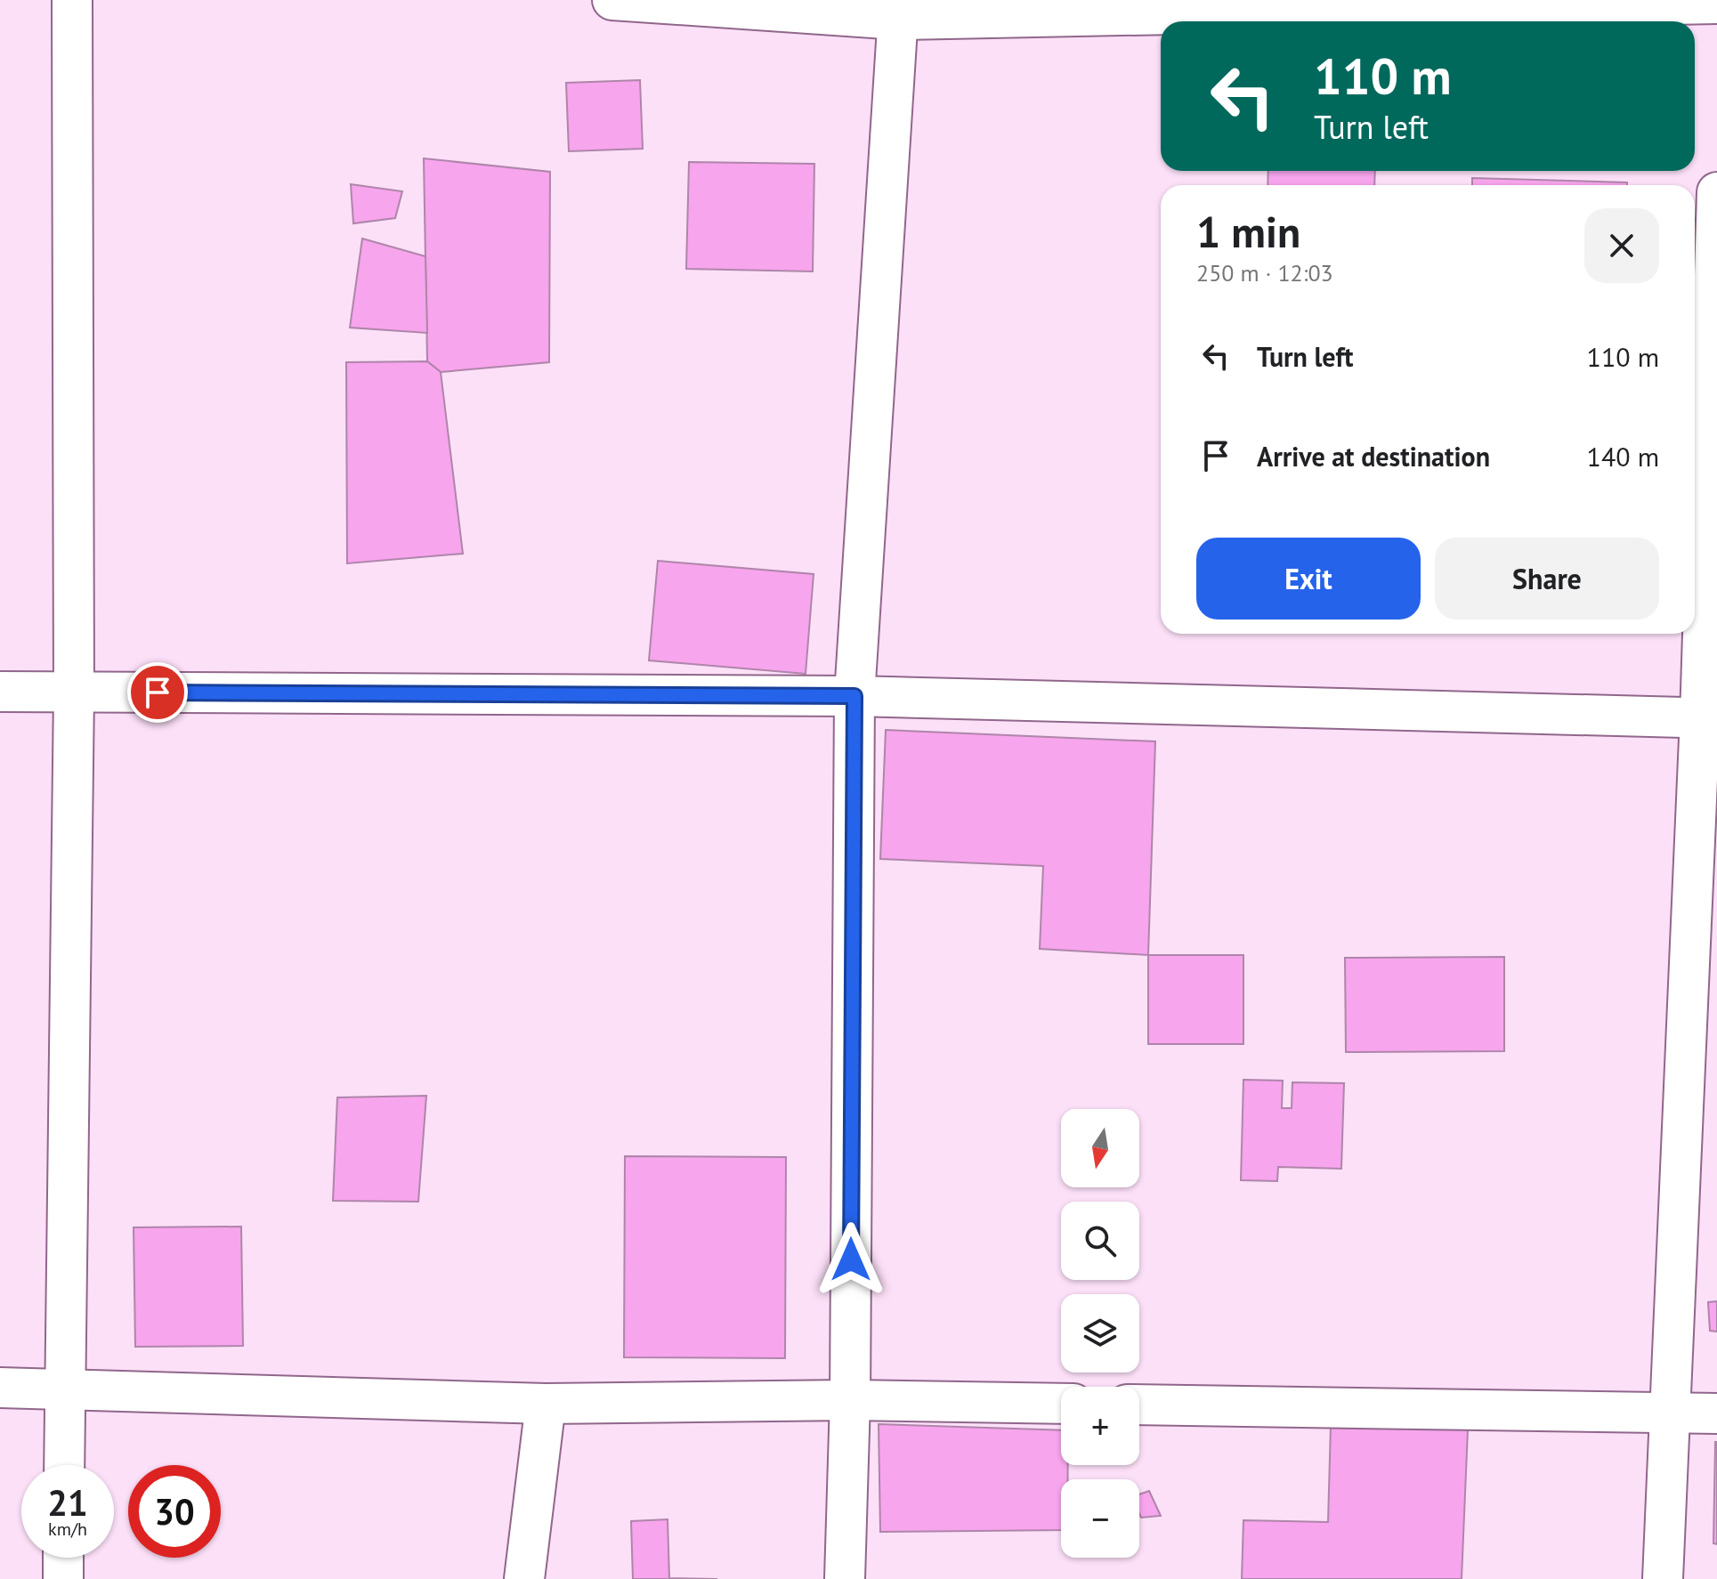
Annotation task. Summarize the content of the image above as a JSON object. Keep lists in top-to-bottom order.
{
  "north": "bottom",
  "page": {
    "turn": ["110 m", "Turn left"],
    "heading": ["1 min", "250 m · 12:03"],
    "list": [
      {
        "name": "Turn left",
        "value": "110 m"
      },
      {
        "name": "Arrive at destination",
        "value": "140 m"
      }
    ],
    "buttons": ["Exit", "Share"],
    "map_buttons": ["+", "−"],
    "speed": "21 km/h",
    "limit": "30"
  }
}
